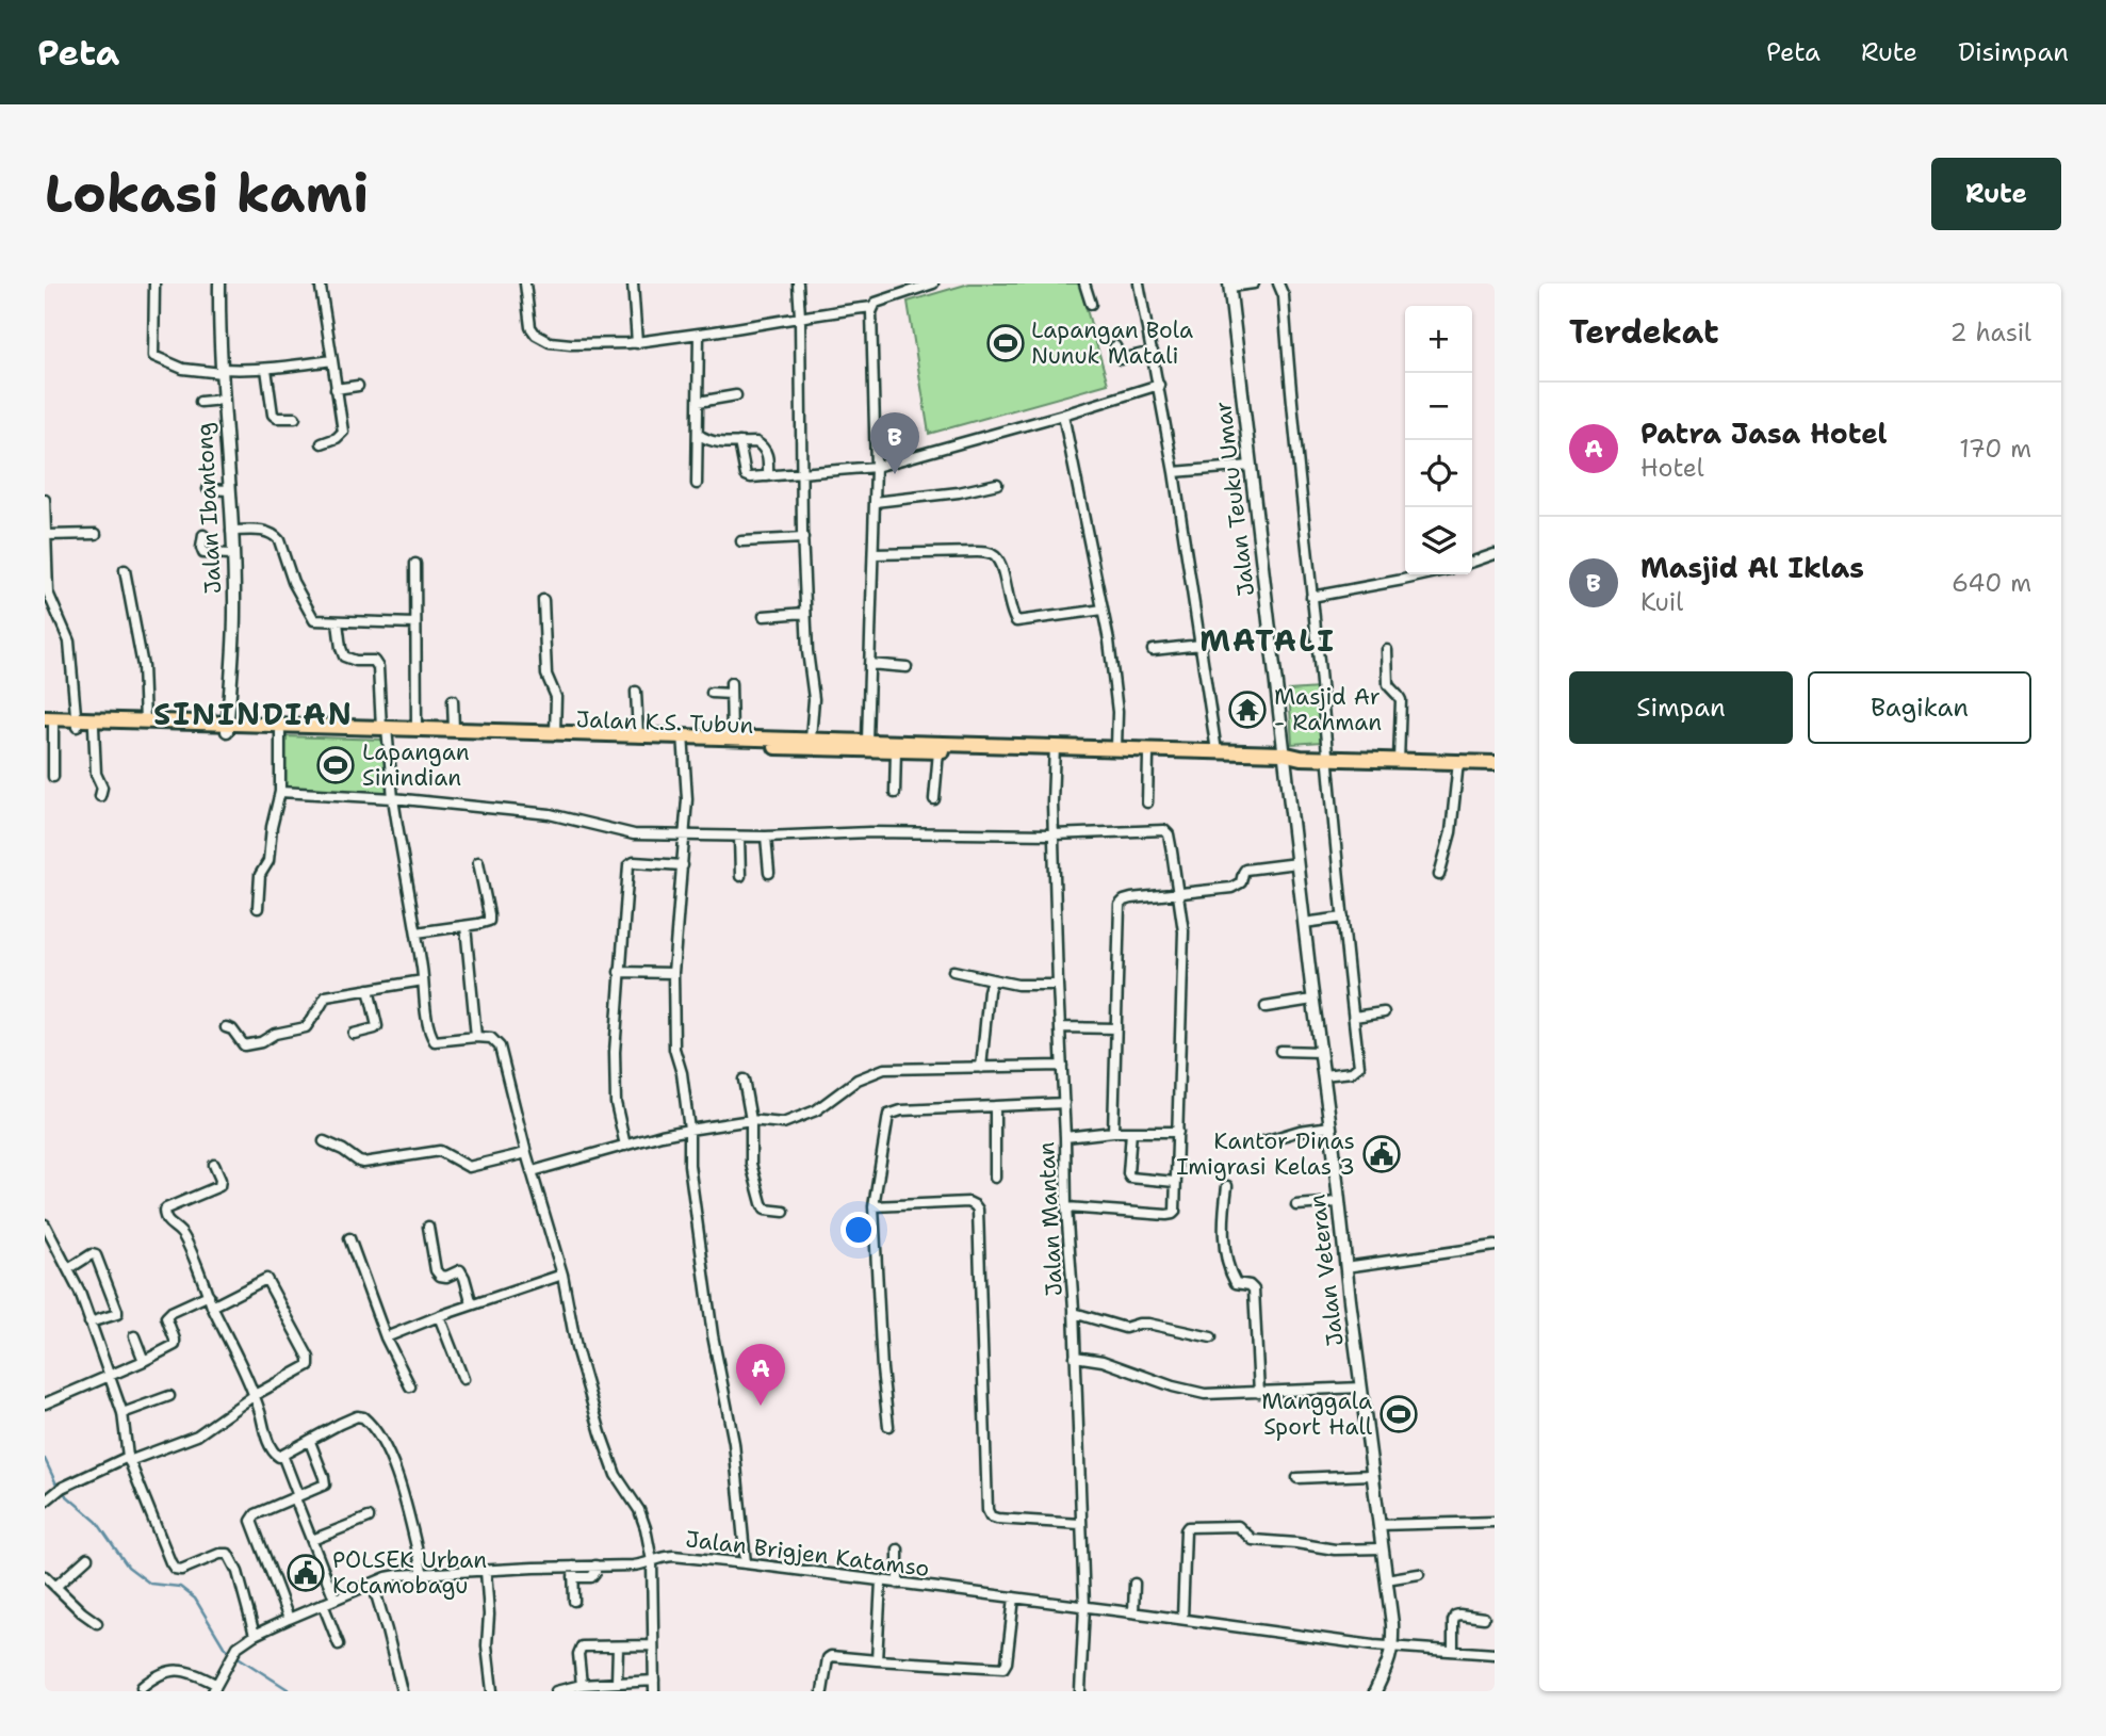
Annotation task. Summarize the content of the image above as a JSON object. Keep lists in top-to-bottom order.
{
  "streets": {
    "highway": ["Jalan K.S. Tubun"],
    "street": [
      "Jalan Teuku Umar",
      "Jalan Ibantong",
      "Jalan Mantan",
      "Jalan Veteran",
      "Jalan Brigjen Katamso"
    ]
  },
  "crossings": [
    ["Jalan Teuku Umar", "Jalan K.S. Tubun"],
    ["Jalan Teuku Umar", "Jalan Veteran"],
    ["Jalan Ibantong", "Jalan K.S. Tubun"],
    ["Jalan K.S. Tubun", "Jalan Mantan"],
    ["Jalan K.S. Tubun", "Jalan Veteran"],
    ["Jalan Mantan", "Jalan Brigjen Katamso"],
    ["Jalan Veteran", "Jalan Brigjen Katamso"]
  ],
  "districts": ["MATALI", "SININDIAN"],
  "places": {
    "sports": ["Lapangan Bola Nunuk Matali", "Lapangan Sinindian", "Manggala Sport Hall"],
    "temple": ["Masjid Ar - Rahman"],
    "public building": ["Kantor Dinas Imigrasi Kelas 3", "POLSEK Urban Kotamobagu"]
  },
  "page": {
    "header": "Peta",
    "nav": ["Peta", "Rute", "Disimpan"],
    "buttons": [
      "Rute",
      ["Simpan", "Bagikan"]
    ],
    "title": "Lokasi kami",
    "heading": ["Terdekat", "2 hasil"],
    "map_buttons": ["+", "−"],
    "list": [
      {
        "mark": "A",
        "name": "Patra Jasa Hotel",
        "note": "Hotel",
        "value": "170 m"
      },
      {
        "mark": "B",
        "name": "Masjid Al Iklas",
        "note": "Kuil",
        "value": "640 m"
      }
    ],
    "pins": ["B", "A"]
  }
}
